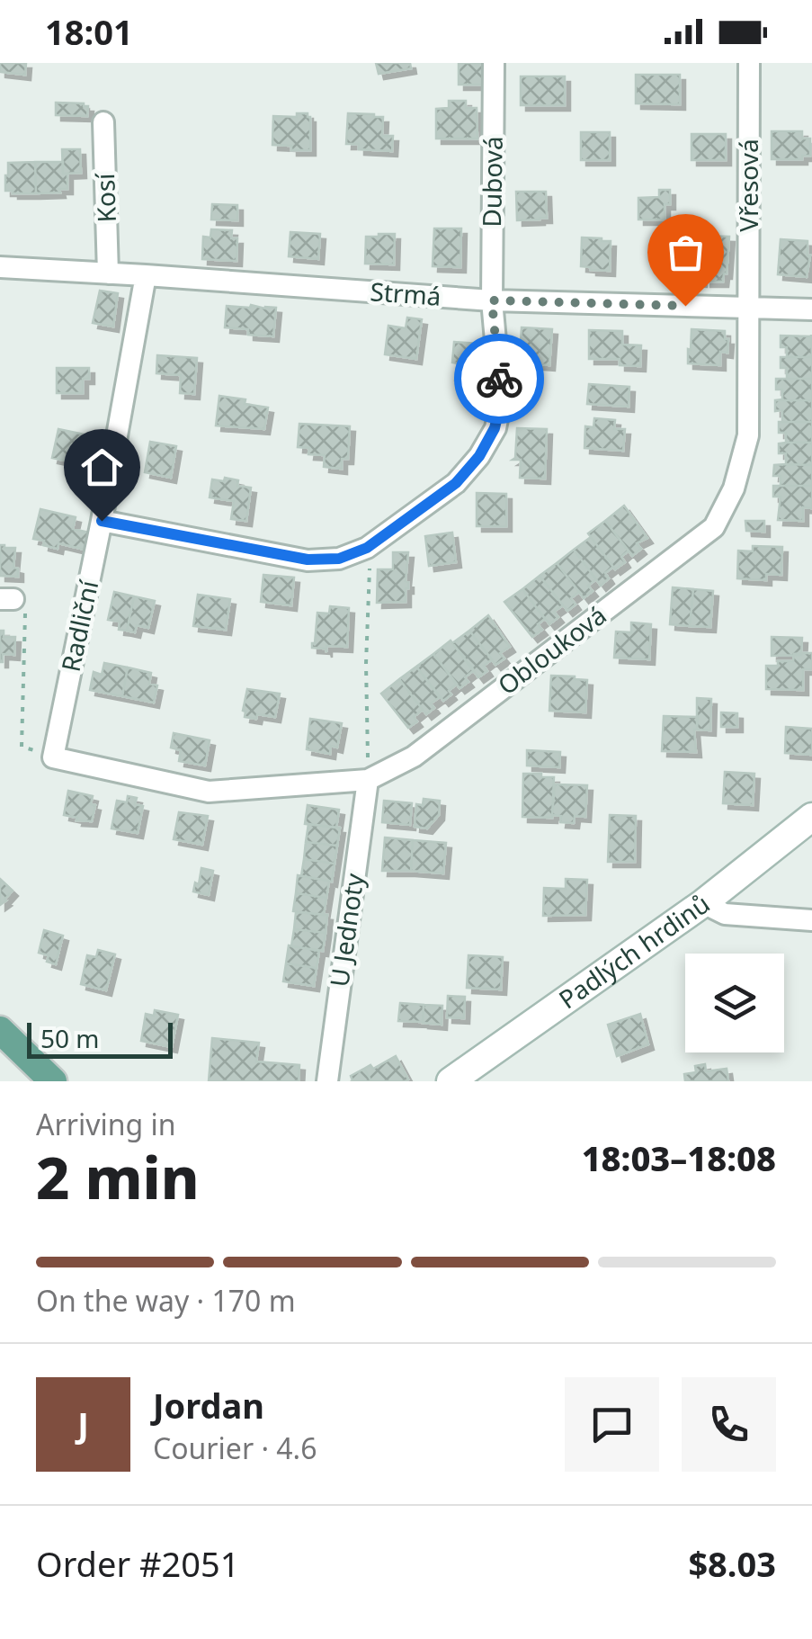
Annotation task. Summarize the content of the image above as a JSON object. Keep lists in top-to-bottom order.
{
  "streets": {
    "street": [
      "Dubová",
      "Vřesová",
      "Kosí",
      "Strmá",
      "Radliční",
      "Oblouková",
      "U Jednoty",
      "Padlých hrdinů"
    ]
  },
  "crossings": [
    ["Dubová", "Strmá"],
    ["Vřesová", "Strmá"],
    ["Vřesová", "Oblouková"],
    ["Kosí", "Strmá"],
    ["Strmá", "Radliční"],
    ["Strmá", "Oblouková"],
    ["Radliční", "Oblouková"],
    ["Oblouková", "U Jednoty"]
  ],
  "scale_bar": "50 m",
  "page": {
    "status": "18:01",
    "scale": "50 m",
    "heading": ["2 min", "Arriving in", "18:03–18:08"],
    "panel": [
      "Jordan",
      "Courier · 4.6",
      "Order #2051",
      "$8.03"
    ],
    "bar": "On the way · 170 m",
    "round": "J"
  }
}
